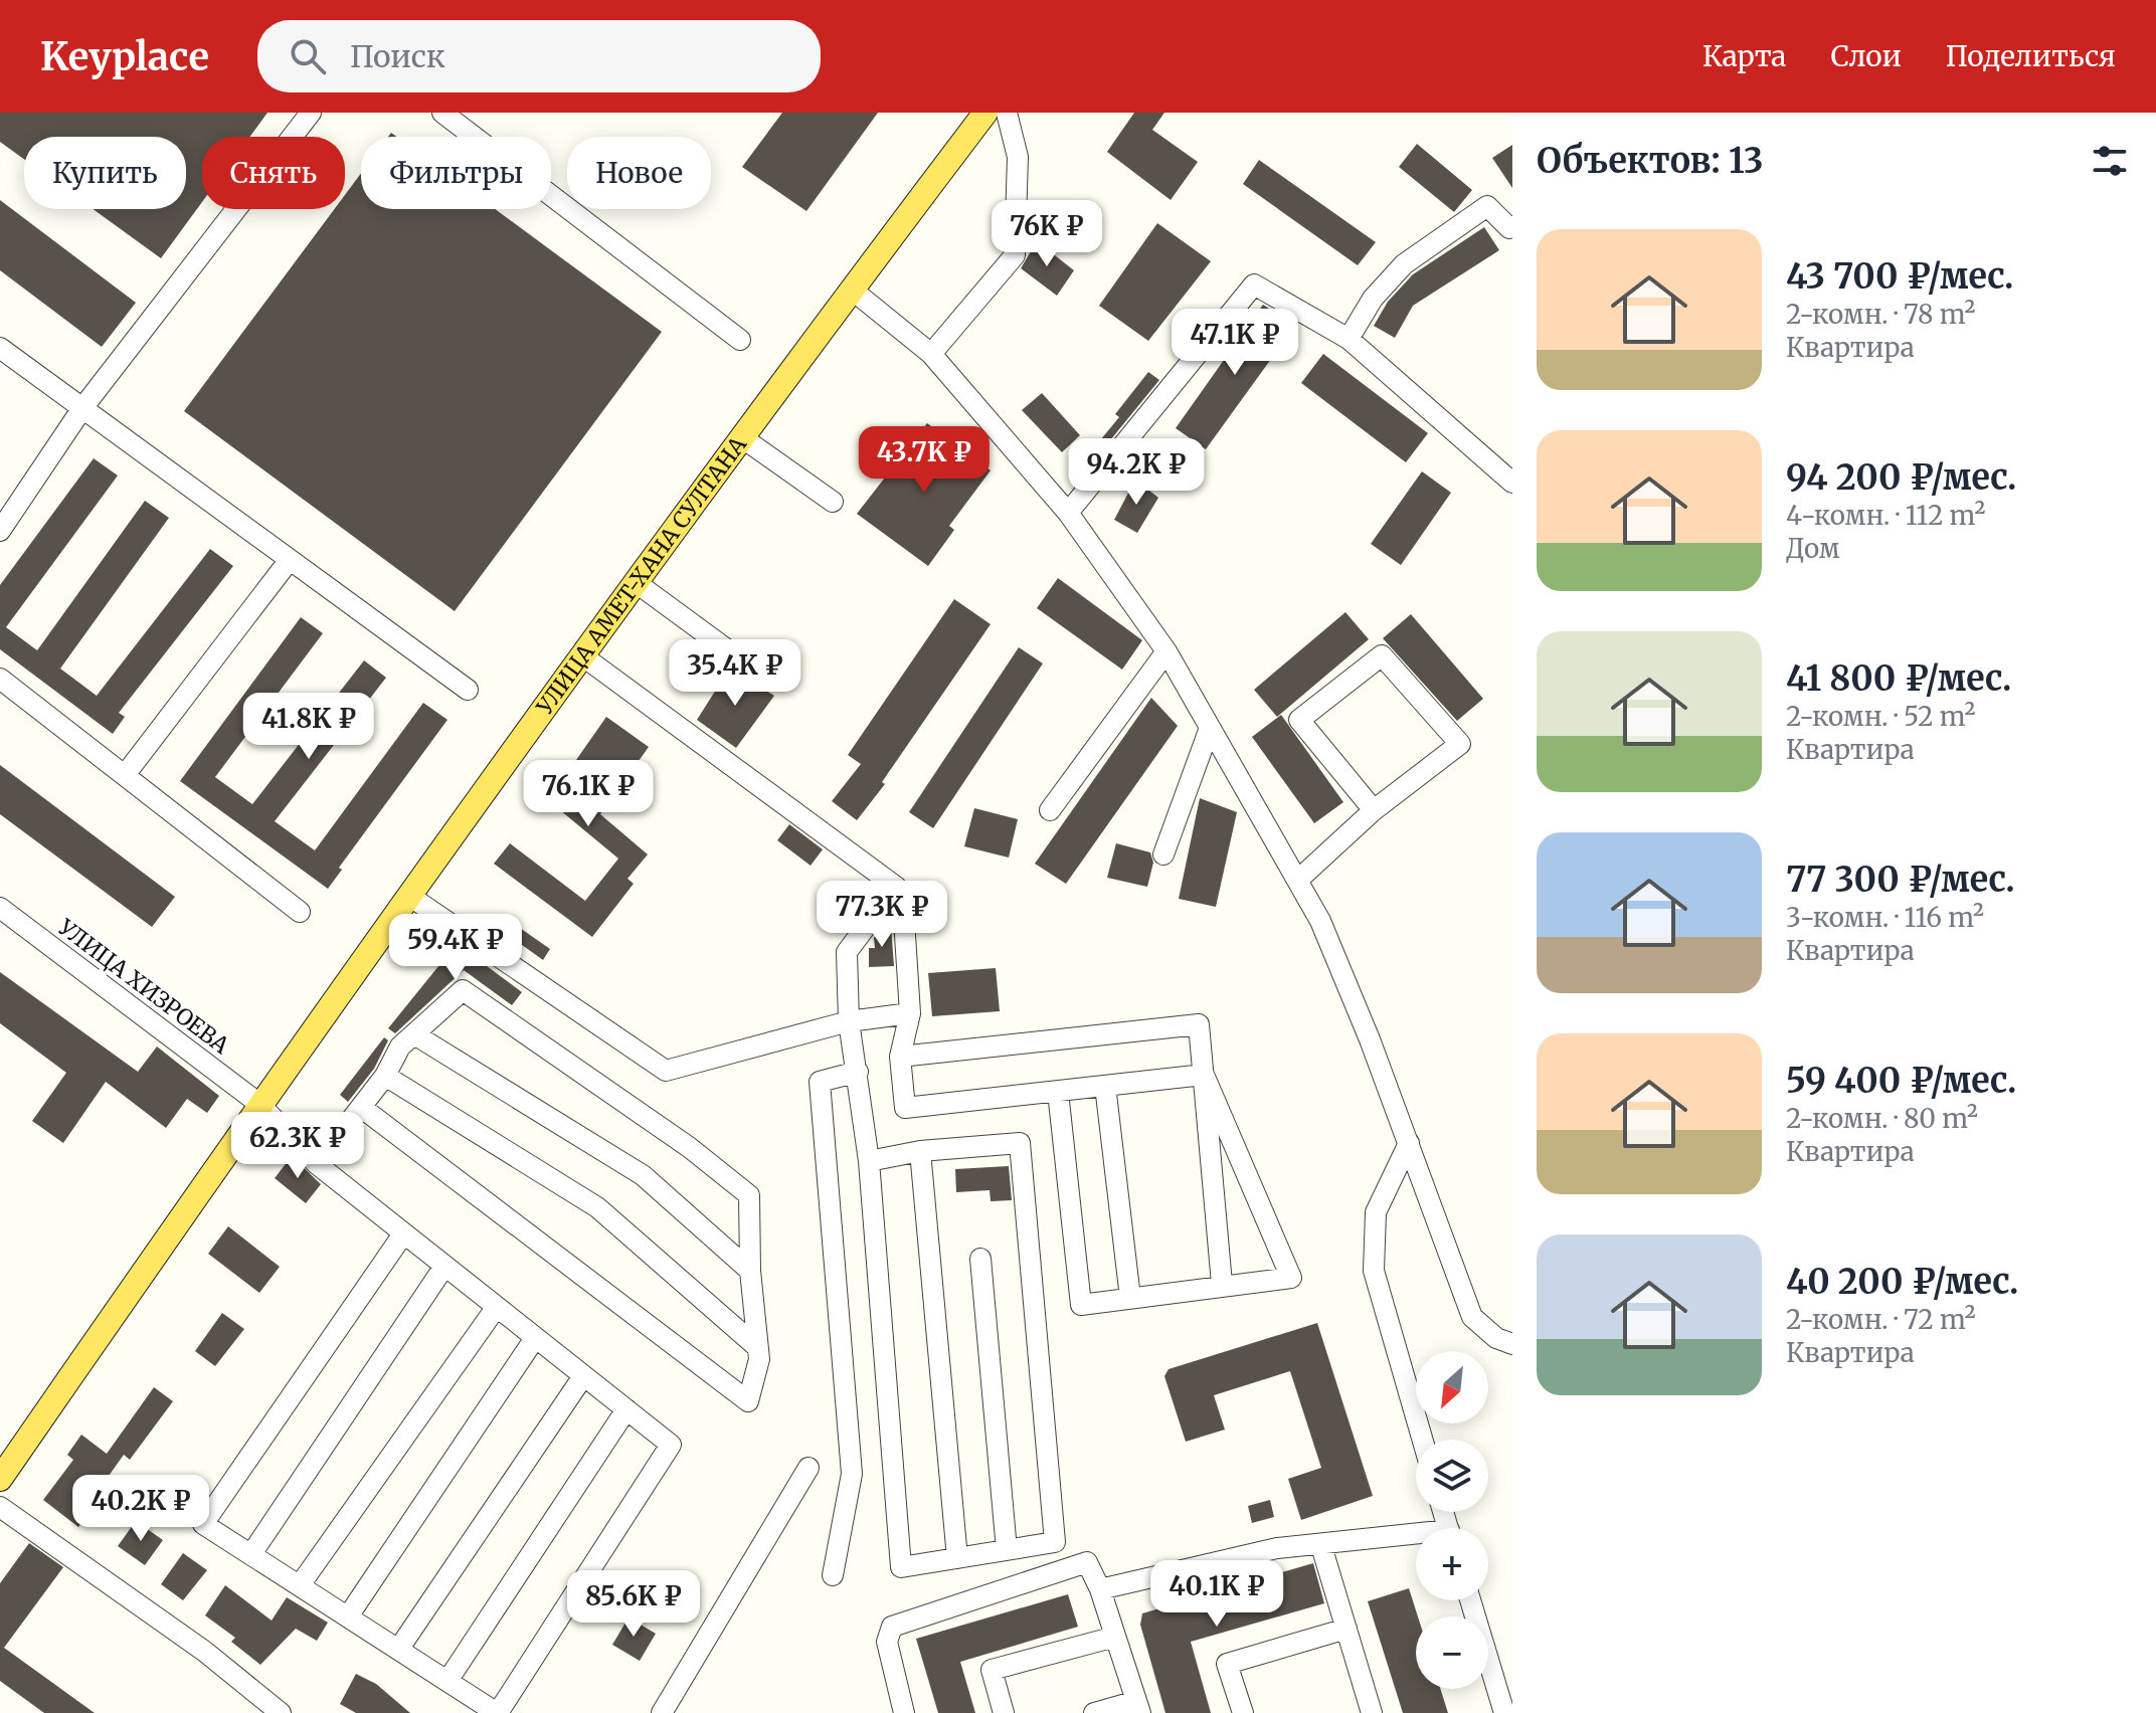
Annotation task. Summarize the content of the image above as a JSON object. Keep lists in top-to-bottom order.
{
  "streets": {
    "main road": ["УЛИЦА АМЕТ-ХАНА СУЛТАНА"],
    "street": ["УЛИЦА ХИЗРОЕВА"]
  },
  "crossings": [
    ["УЛИЦА АМЕТ-ХАНА СУЛТАНА", "УЛИЦА ХИЗРОЕВА"]
  ],
  "north": "bottom left",
  "page": {
    "header": "Keyplace",
    "search": "Поиск",
    "nav": ["Карта", "Слои", "Поделиться"],
    "heading": "Объектов: 13",
    "chip": [
      "Купить",
      "Снять",
      "Фильтры",
      "Новое"
    ],
    "price": [
      "76K ₽",
      "47.1K ₽",
      "43.7K ₽",
      "94.2K ₽",
      "35.4K ₽",
      "41.8K ₽",
      "76.1K ₽",
      "77.3K ₽",
      "59.4K ₽",
      "62.3K ₽",
      "40.2K ₽",
      "40.1K ₽",
      "85.6K ₽"
    ],
    "list": [
      {
        "name": "43 700 ₽/мес.",
        "note": "2-комн. · 78 m² · Квартира"
      },
      {
        "name": "94 200 ₽/мес.",
        "note": "4-комн. · 112 m² · Дом"
      },
      {
        "name": "41 800 ₽/мес.",
        "note": "2-комн. · 52 m² · Квартира"
      },
      {
        "name": "77 300 ₽/мес.",
        "note": "3-комн. · 116 m² · Квартира"
      },
      {
        "name": "59 400 ₽/мес.",
        "note": "2-комн. · 80 m² · Квартира"
      },
      {
        "name": "40 200 ₽/мес.",
        "note": "2-комн. · 72 m² · Квартира"
      }
    ],
    "map_buttons": ["+", "−"]
  }
}
